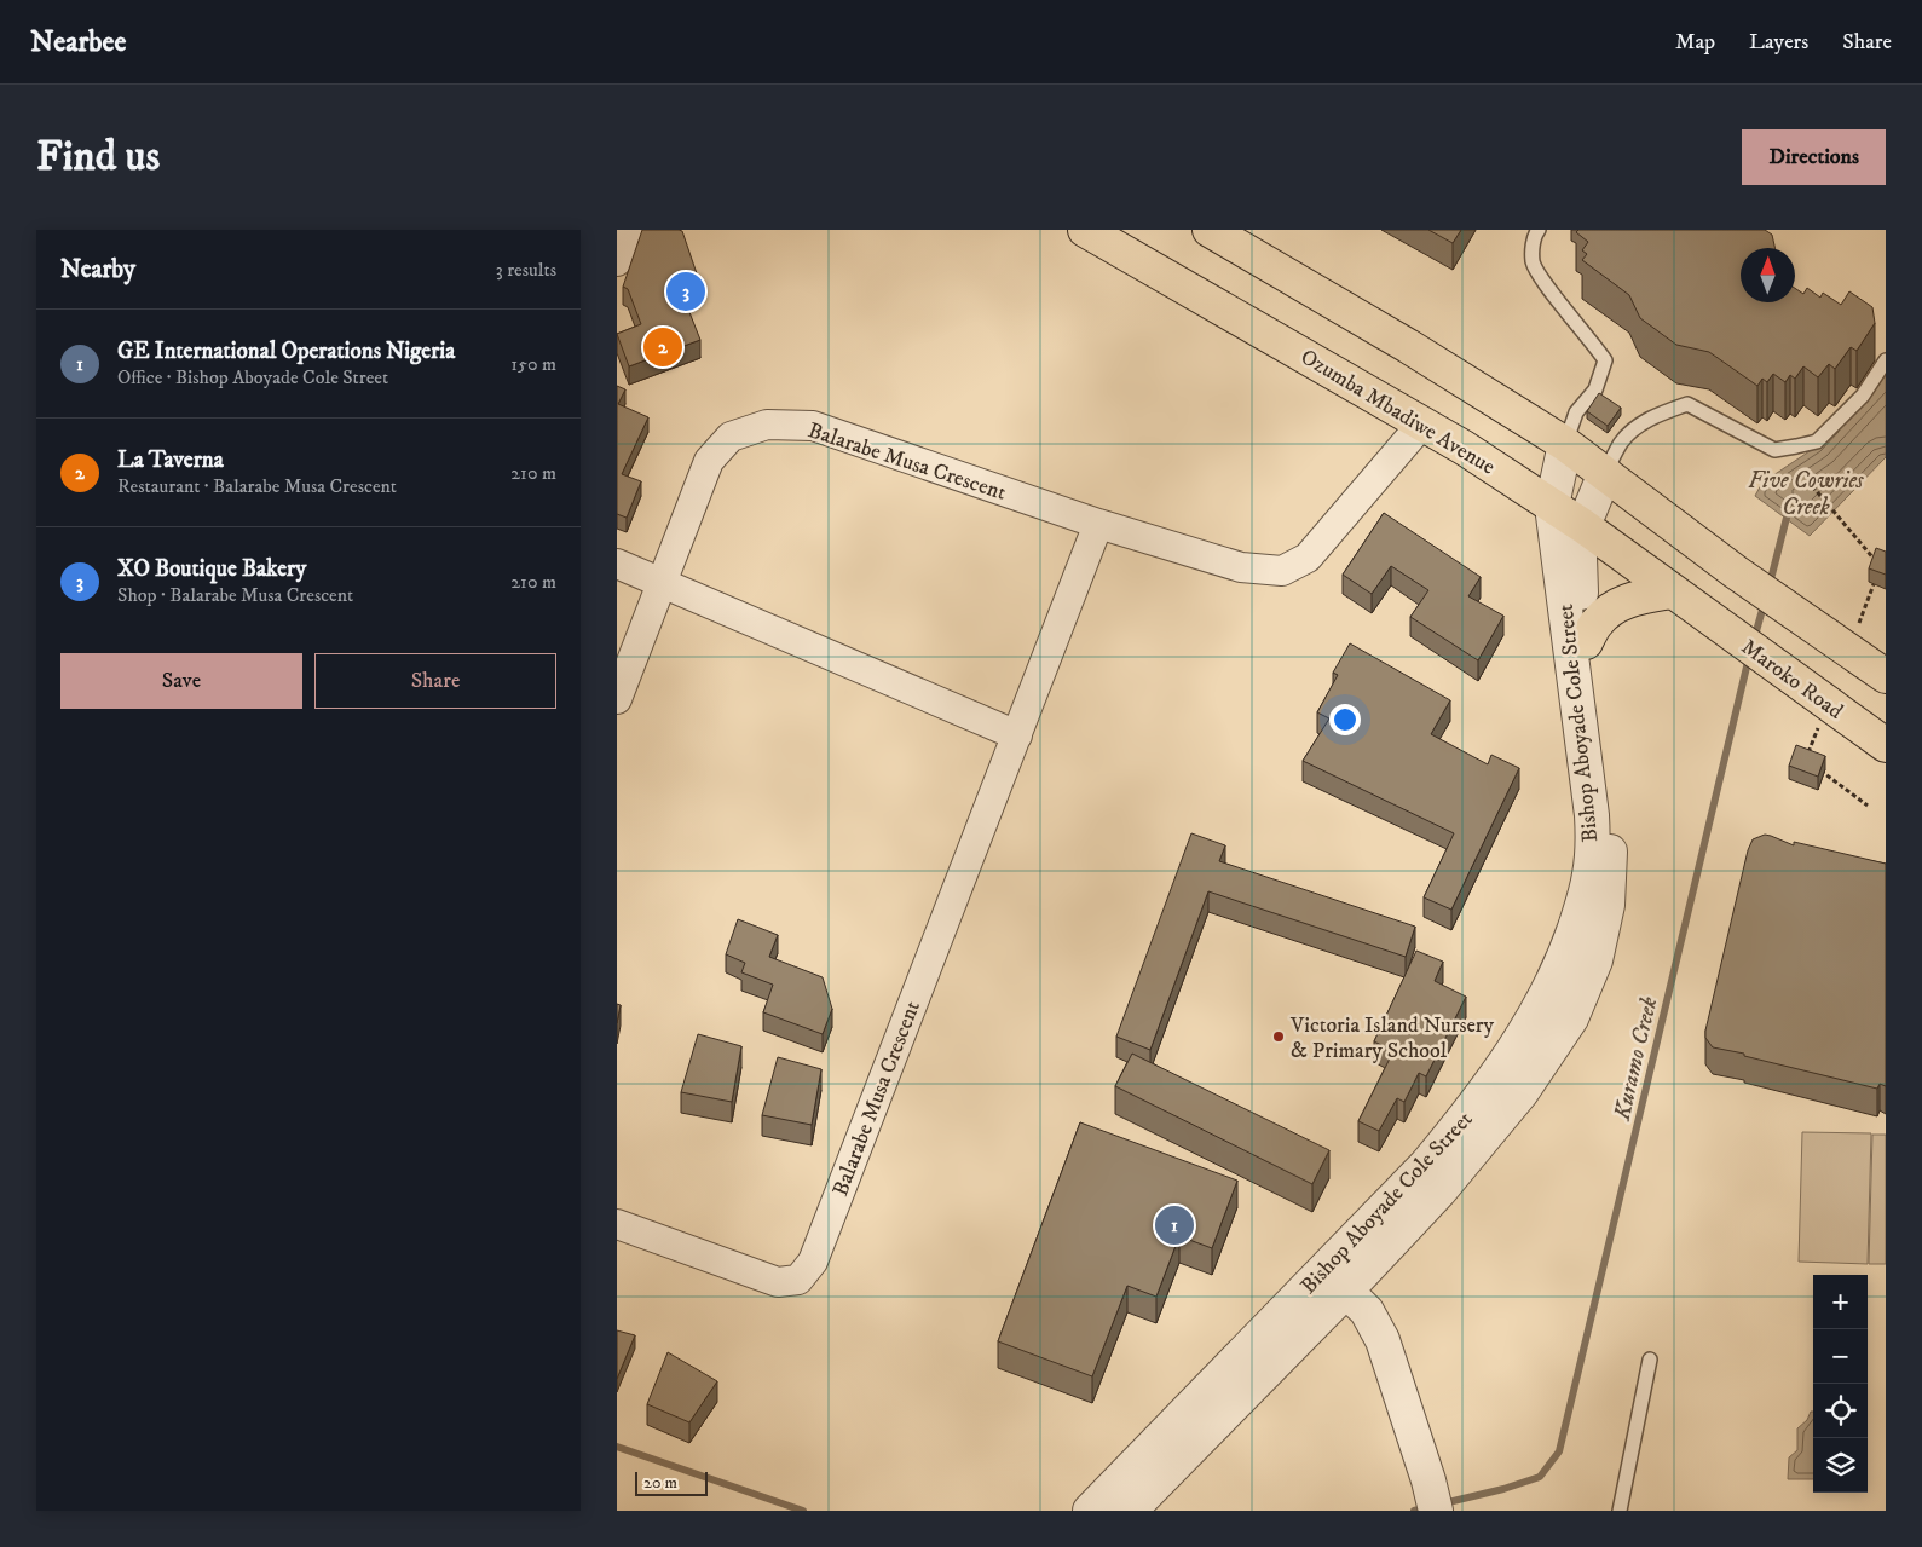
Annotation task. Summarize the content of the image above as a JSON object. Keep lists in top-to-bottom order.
{
  "streets": {
    "highway": ["Ozumba Mbadiwe Avenue", "Maroko Road"],
    "street": ["Balarabe Musa Crescent", "Bishop Aboyade Cole Street"]
  },
  "crossings": [
    ["Ozumba Mbadiwe Avenue", "Balarabe Musa Crescent"],
    ["Ozumba Mbadiwe Avenue", "Maroko Road"],
    ["Ozumba Mbadiwe Avenue", "Bishop Aboyade Cole Street"]
  ],
  "water": ["Five Cowries Creek", "Kuramo Creek"],
  "places": ["Victoria Island Nursery & Primary School"],
  "scale_bar": "20 m",
  "north": "top",
  "page": {
    "header": "Nearbee",
    "nav": ["Map", "Layers", "Share"],
    "buttons": [
      "Directions",
      ["Save", "Share"]
    ],
    "title": "Find us",
    "heading": ["Nearby", "3 results"],
    "pins": ["3", "2", "1"],
    "list": [
      {
        "mark": "1",
        "name": "GE International Operations Nigeria",
        "note": "Office · Bishop Aboyade Cole Street",
        "value": "150 m"
      },
      {
        "mark": "2",
        "name": "La Taverna",
        "note": "Restaurant · Balarabe Musa Crescent",
        "value": "210 m"
      },
      {
        "mark": "3",
        "name": "XO Boutique Bakery",
        "note": "Shop · Balarabe Musa Crescent",
        "value": "210 m"
      }
    ],
    "map_buttons": ["+", "−"],
    "scale": "20 m"
  }
}
